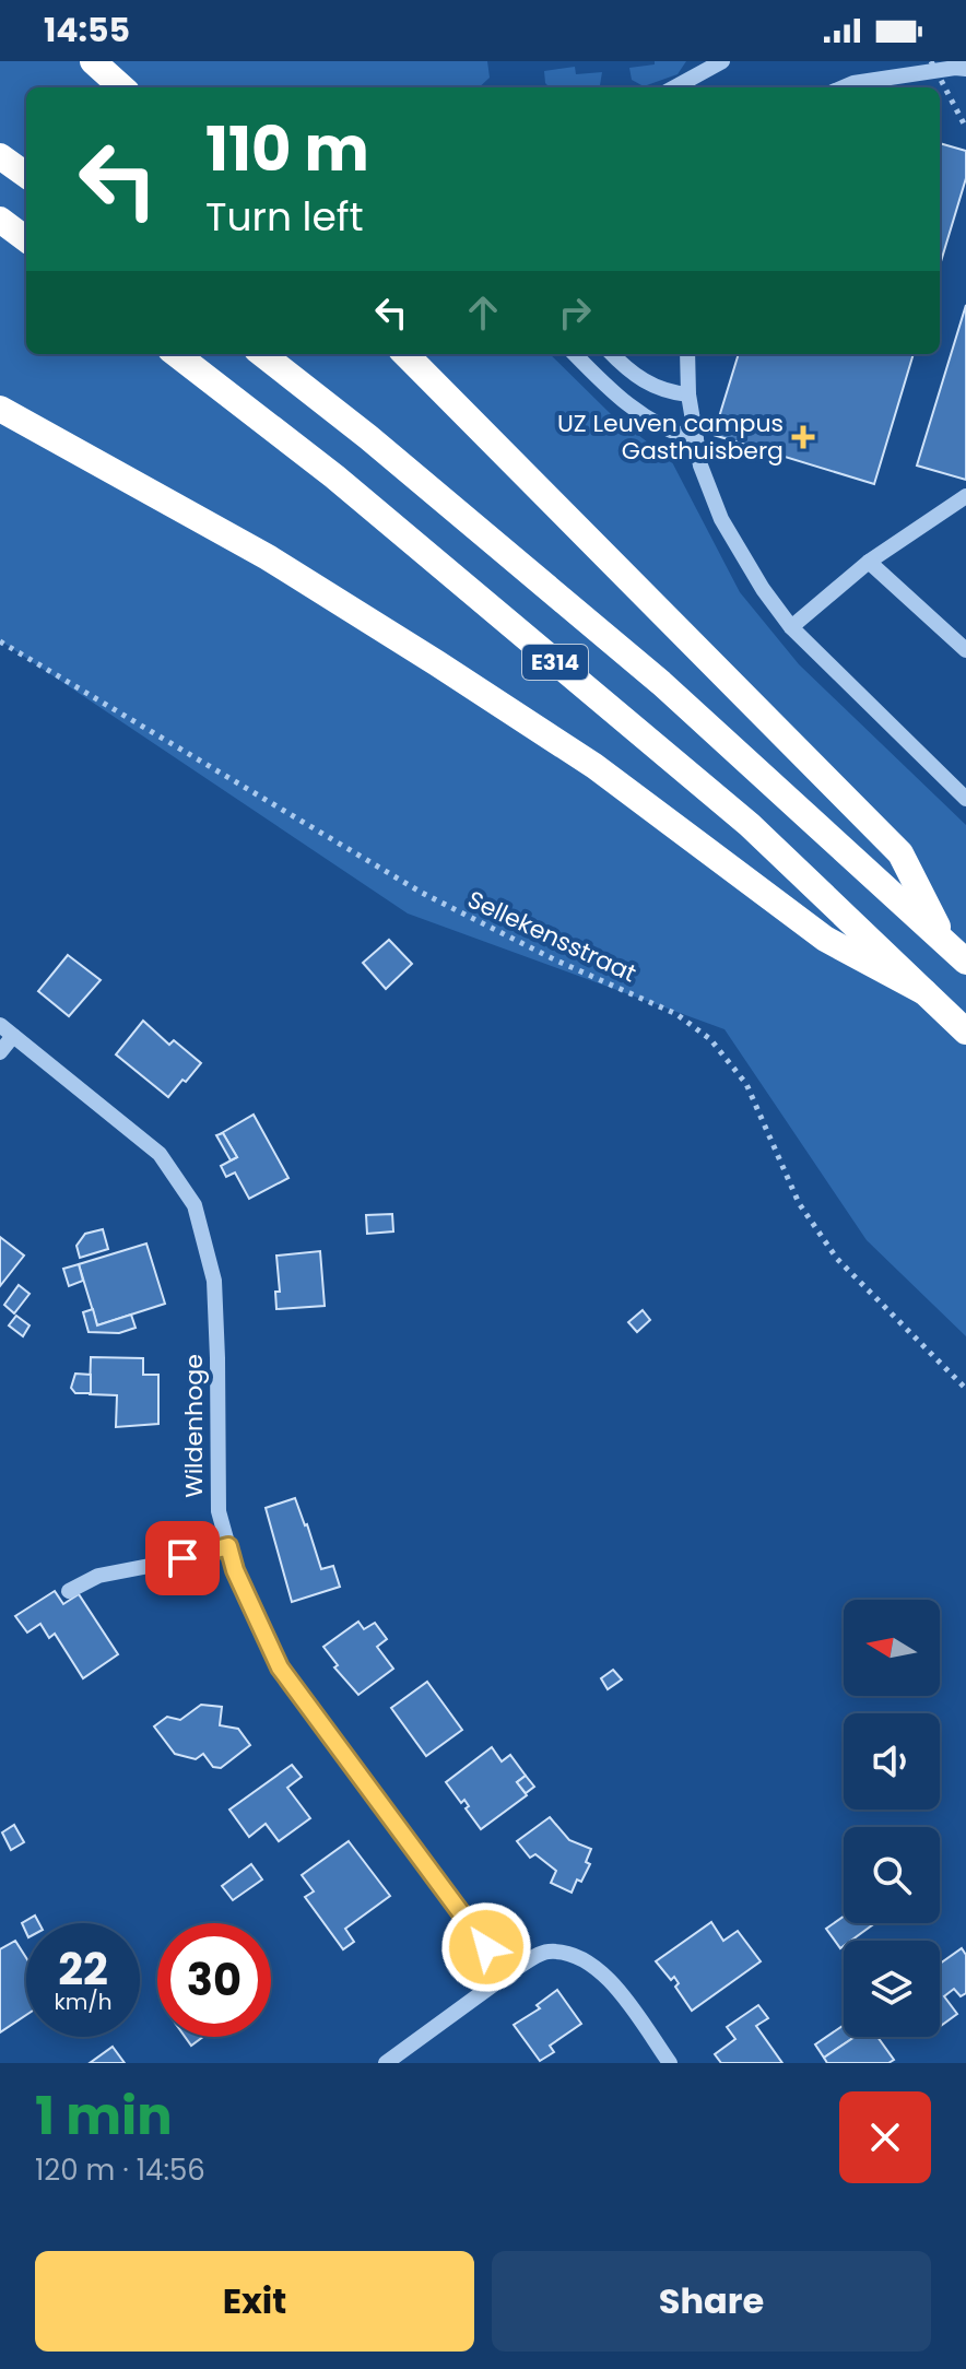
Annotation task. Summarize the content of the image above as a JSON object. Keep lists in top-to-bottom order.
{
  "streets": {
    "highway": ["E314"],
    "street": ["Wildenhoge"],
    "path": ["Sellekensstraat"]
  },
  "places": {
    "health": ["UZ Leuven campus Gasthuisberg"]
  },
  "north": "left",
  "page": {
    "status": "14:55",
    "turn": ["110 m", "Turn left"],
    "speed": "22 km/h",
    "limit": "30",
    "heading": ["1 min", "120 m · 14:56"],
    "buttons": ["Exit", "Share"]
  }
}
